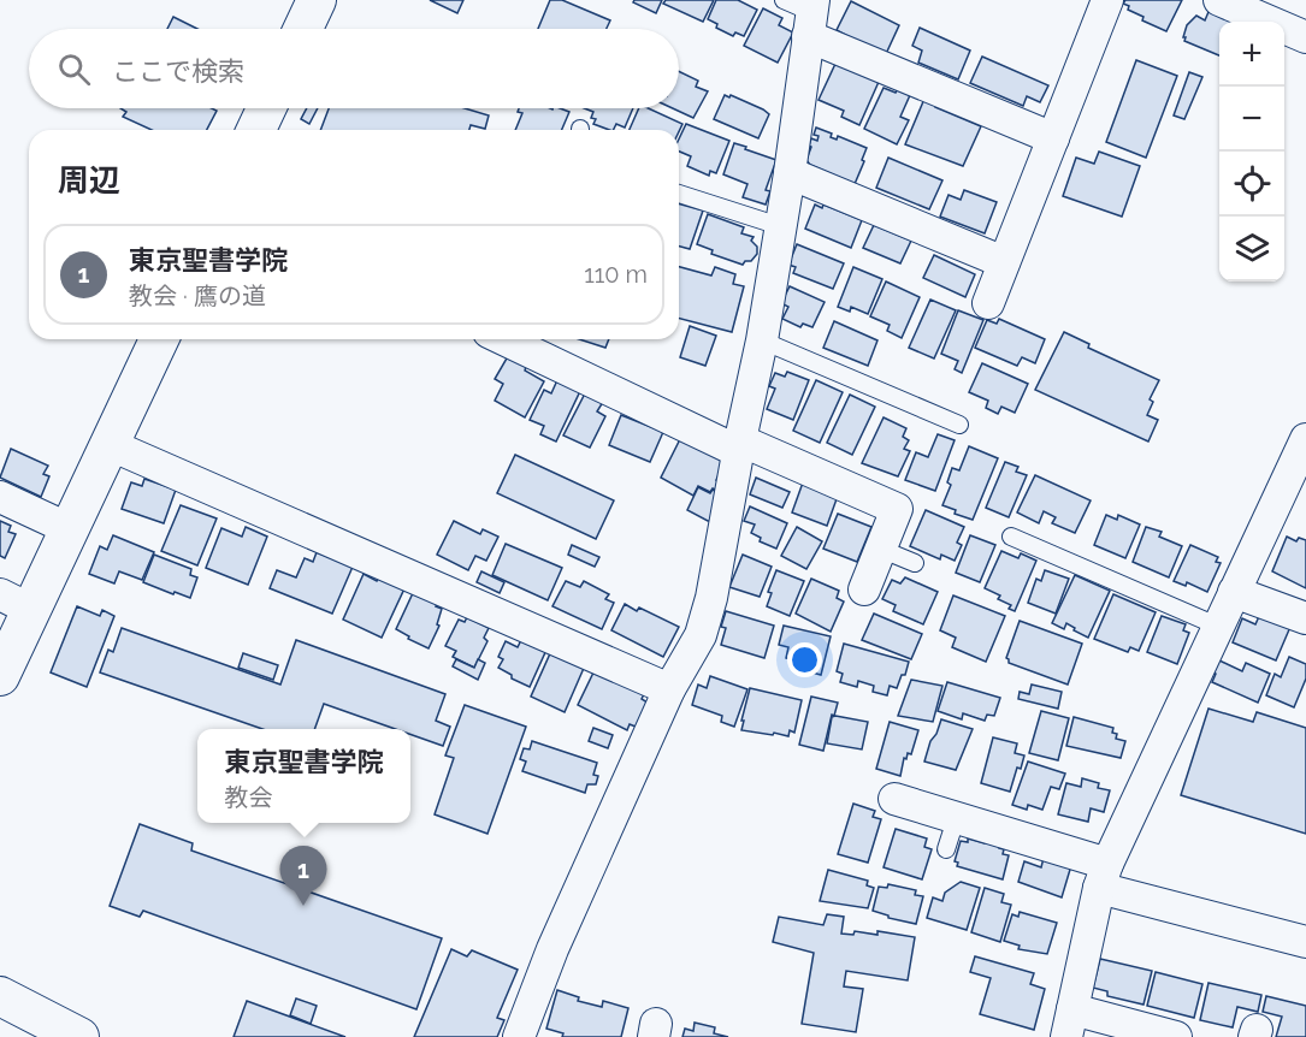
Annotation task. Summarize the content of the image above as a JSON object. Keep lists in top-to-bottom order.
{
  "page": {
    "map_buttons": ["+", "−"],
    "search": "ここで検索",
    "heading": "周辺",
    "list": [
      {
        "mark": "1",
        "name": "東京聖書学院",
        "note": "教会 · 鷹の道",
        "value": "110 m"
      }
    ],
    "popup": ["東京聖書学院", "教会"],
    "pins": "1"
  }
}
